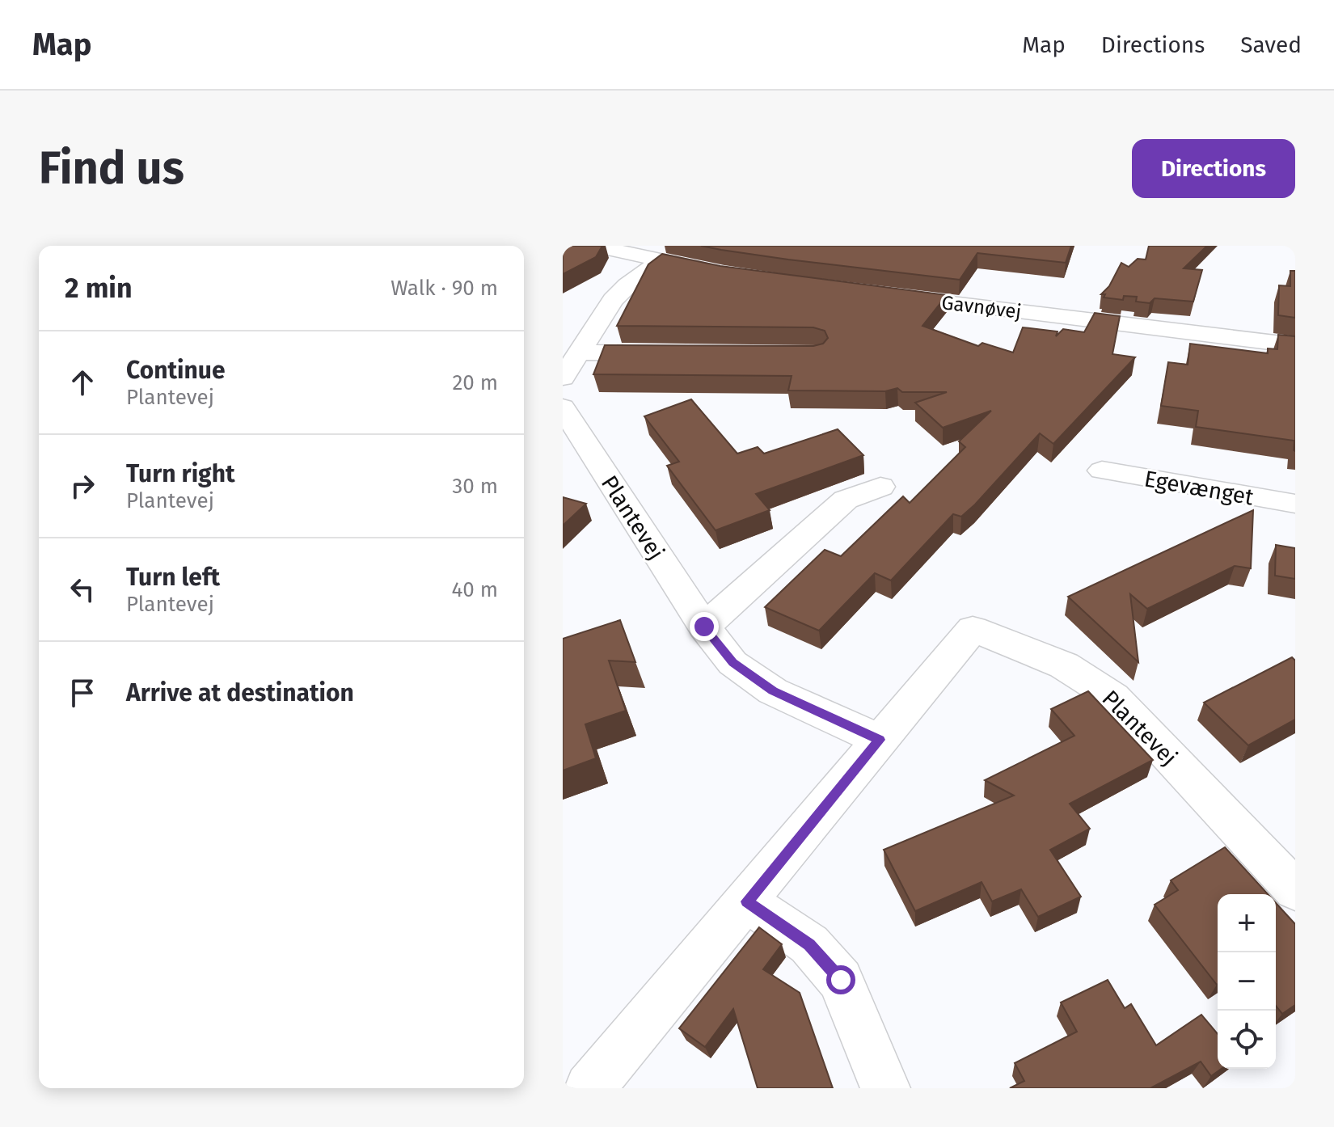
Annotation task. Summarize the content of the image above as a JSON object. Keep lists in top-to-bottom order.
{
  "streets": {
    "street": ["Gavnøvej", "Egevænget", "Plantevej"]
  },
  "page": {
    "header": "Map",
    "nav": ["Map", "Directions", "Saved"],
    "buttons": "Directions",
    "title": "Find us",
    "heading": ["2 min", "Walk · 90 m"],
    "list": [
      ["Continue", "Plantevej", "20 m"],
      ["Turn right", "Plantevej", "30 m"],
      ["Turn left", "Plantevej", "40 m"],
      "Arrive at destination"
    ],
    "map_buttons": ["+", "−"]
  }
}
